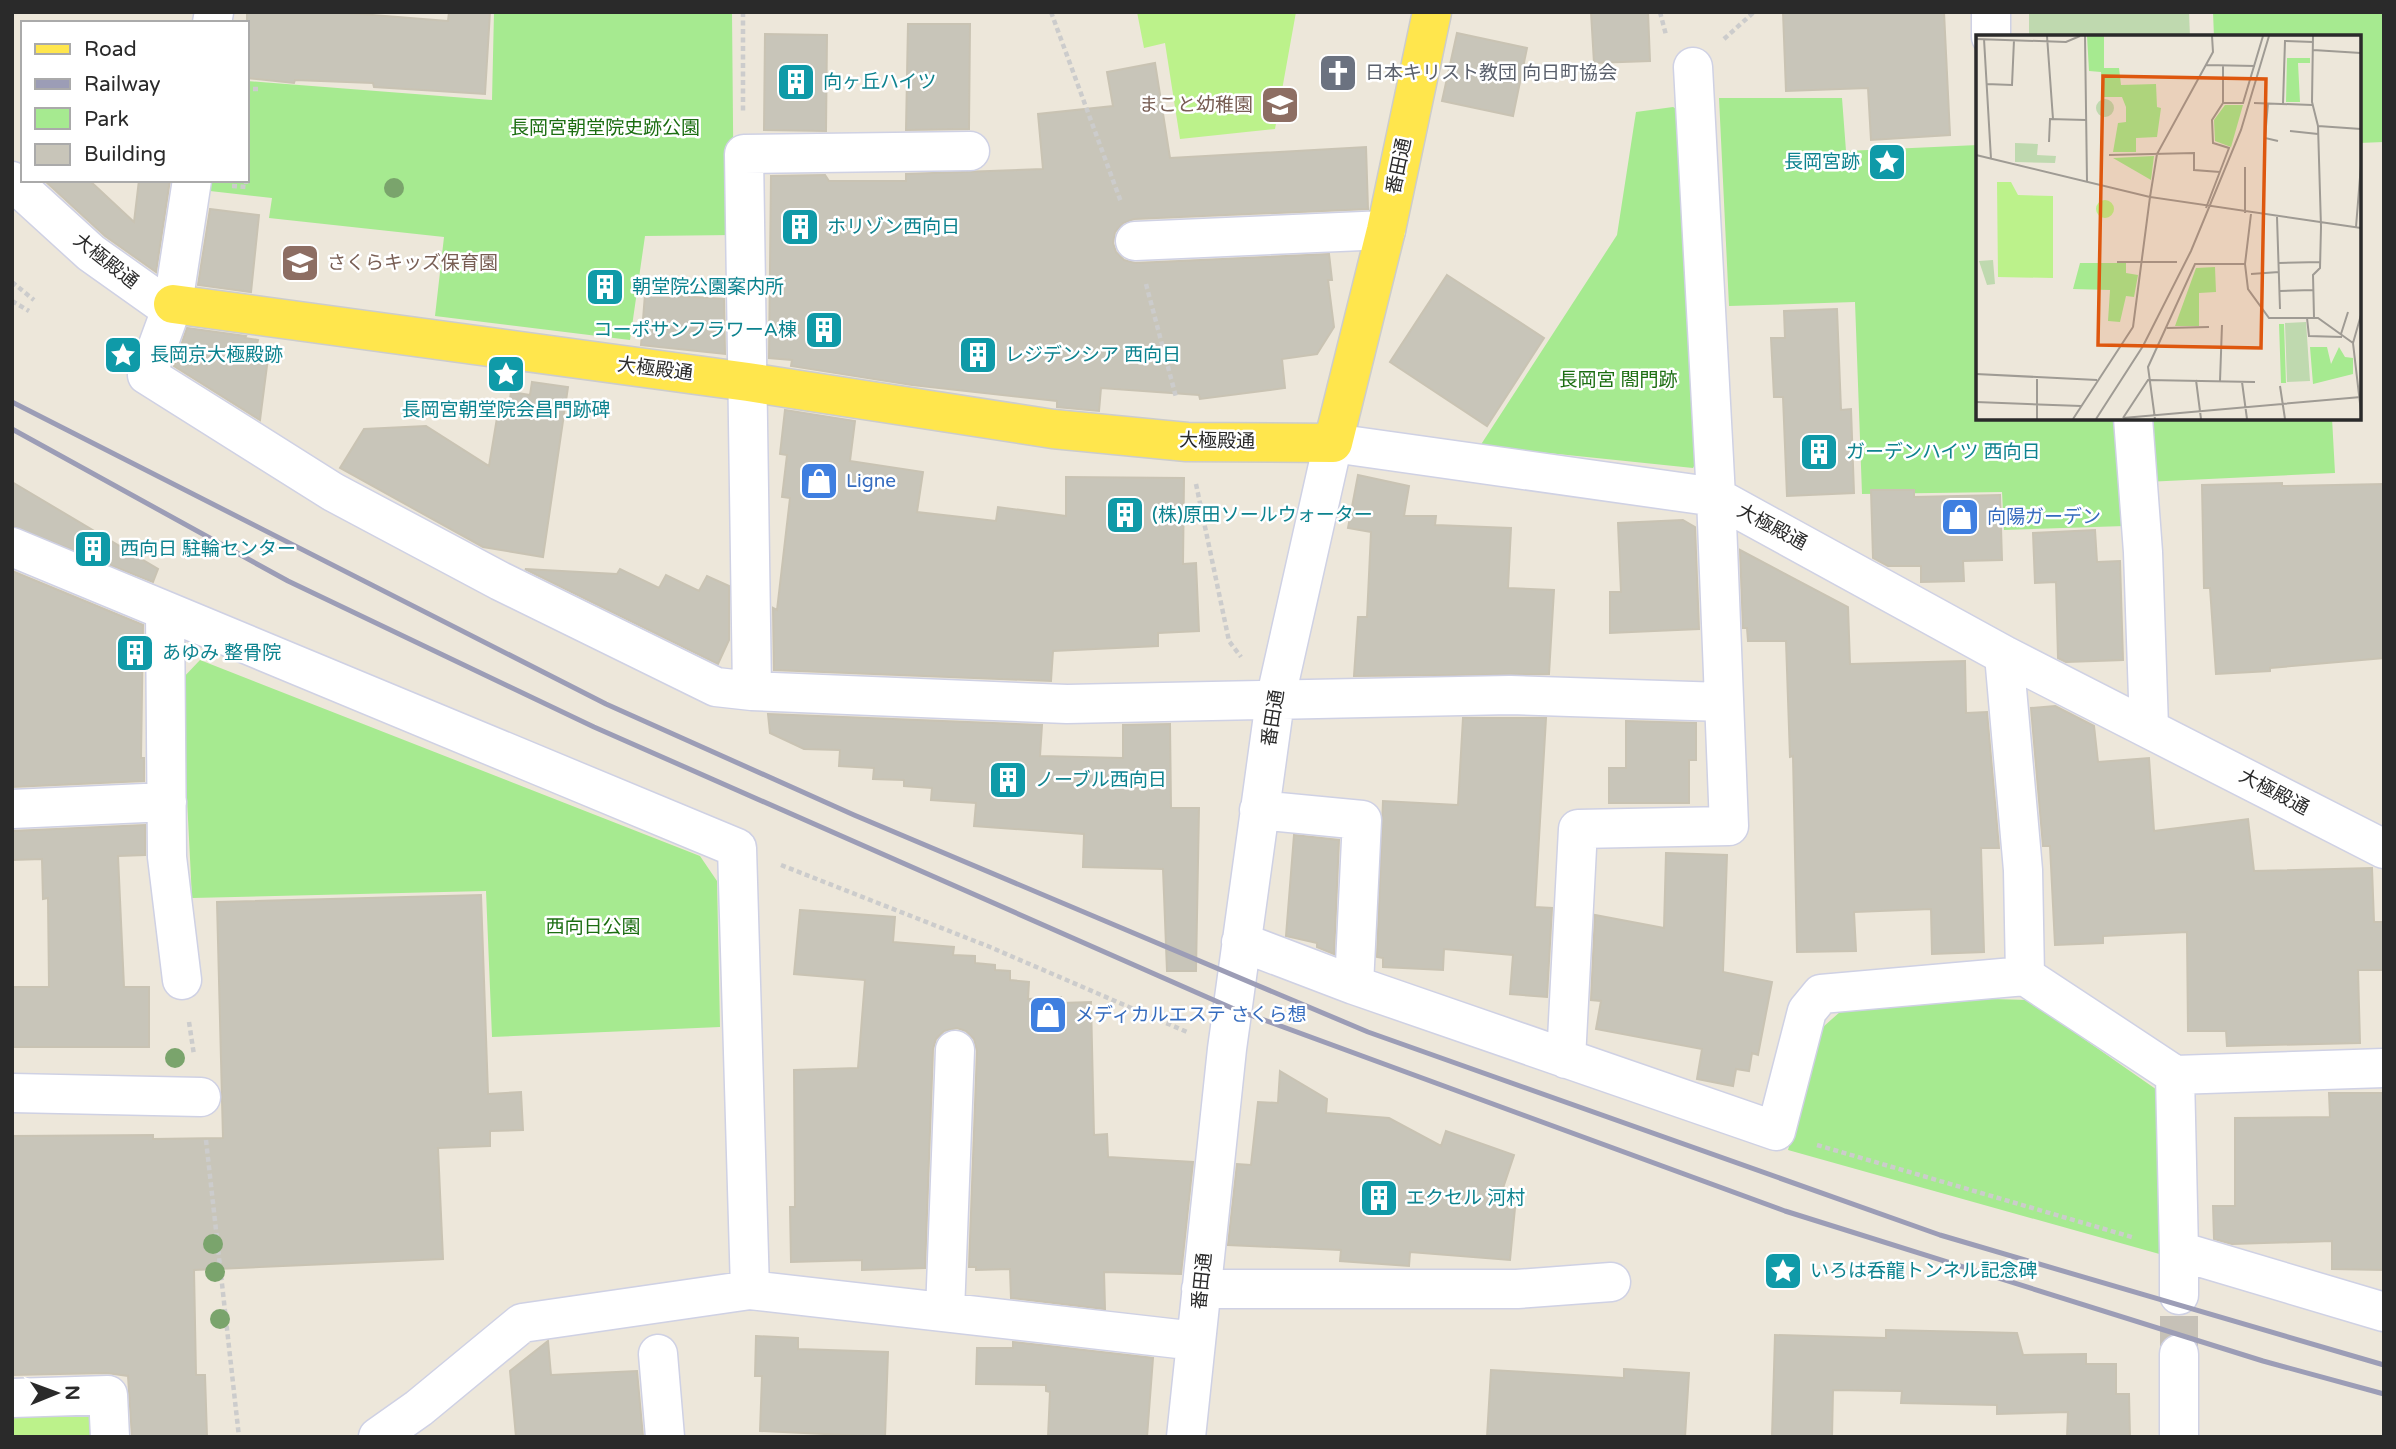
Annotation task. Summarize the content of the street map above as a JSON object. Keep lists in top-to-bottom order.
{
  "streets": {
    "main road": ["番田通", "大極殿通"]
  },
  "crossings": [
    ["番田通", "大極殿通"]
  ],
  "parks": ["長岡宮朝堂院史跡公園", "長岡宮 閤門跡", "西向日公園"],
  "places": {
    "church": ["日本キリスト教団 向日町協会"],
    "building": [
      "向ヶ丘ハイツ",
      "ホリゾン西向日",
      "朝堂院公園案内所",
      "コーポサンフラワーA棟",
      "レジデンシア 西向日",
      "ガーデンハイツ 西向日",
      "(株)原田ソールウォーター",
      "西向日 駐輪センター",
      "あゆみ 整骨院",
      "ノーブル西向日",
      "エクセル 河村"
    ],
    "school or university": ["まこと幼稚園", "さくらキッズ保育園"],
    "place": [
      "長岡宮跡",
      "長岡京大極殿跡",
      "長岡宮朝堂院会昌門跡碑",
      "いろは呑龍トンネル記念碑"
    ],
    "shop": ["Ligne", "向陽ガーデン", "メディカルエステ さくら想"]
  },
  "legend": [
    "Road",
    "Railway",
    "Park",
    "Building"
  ],
  "north": "right"
}
